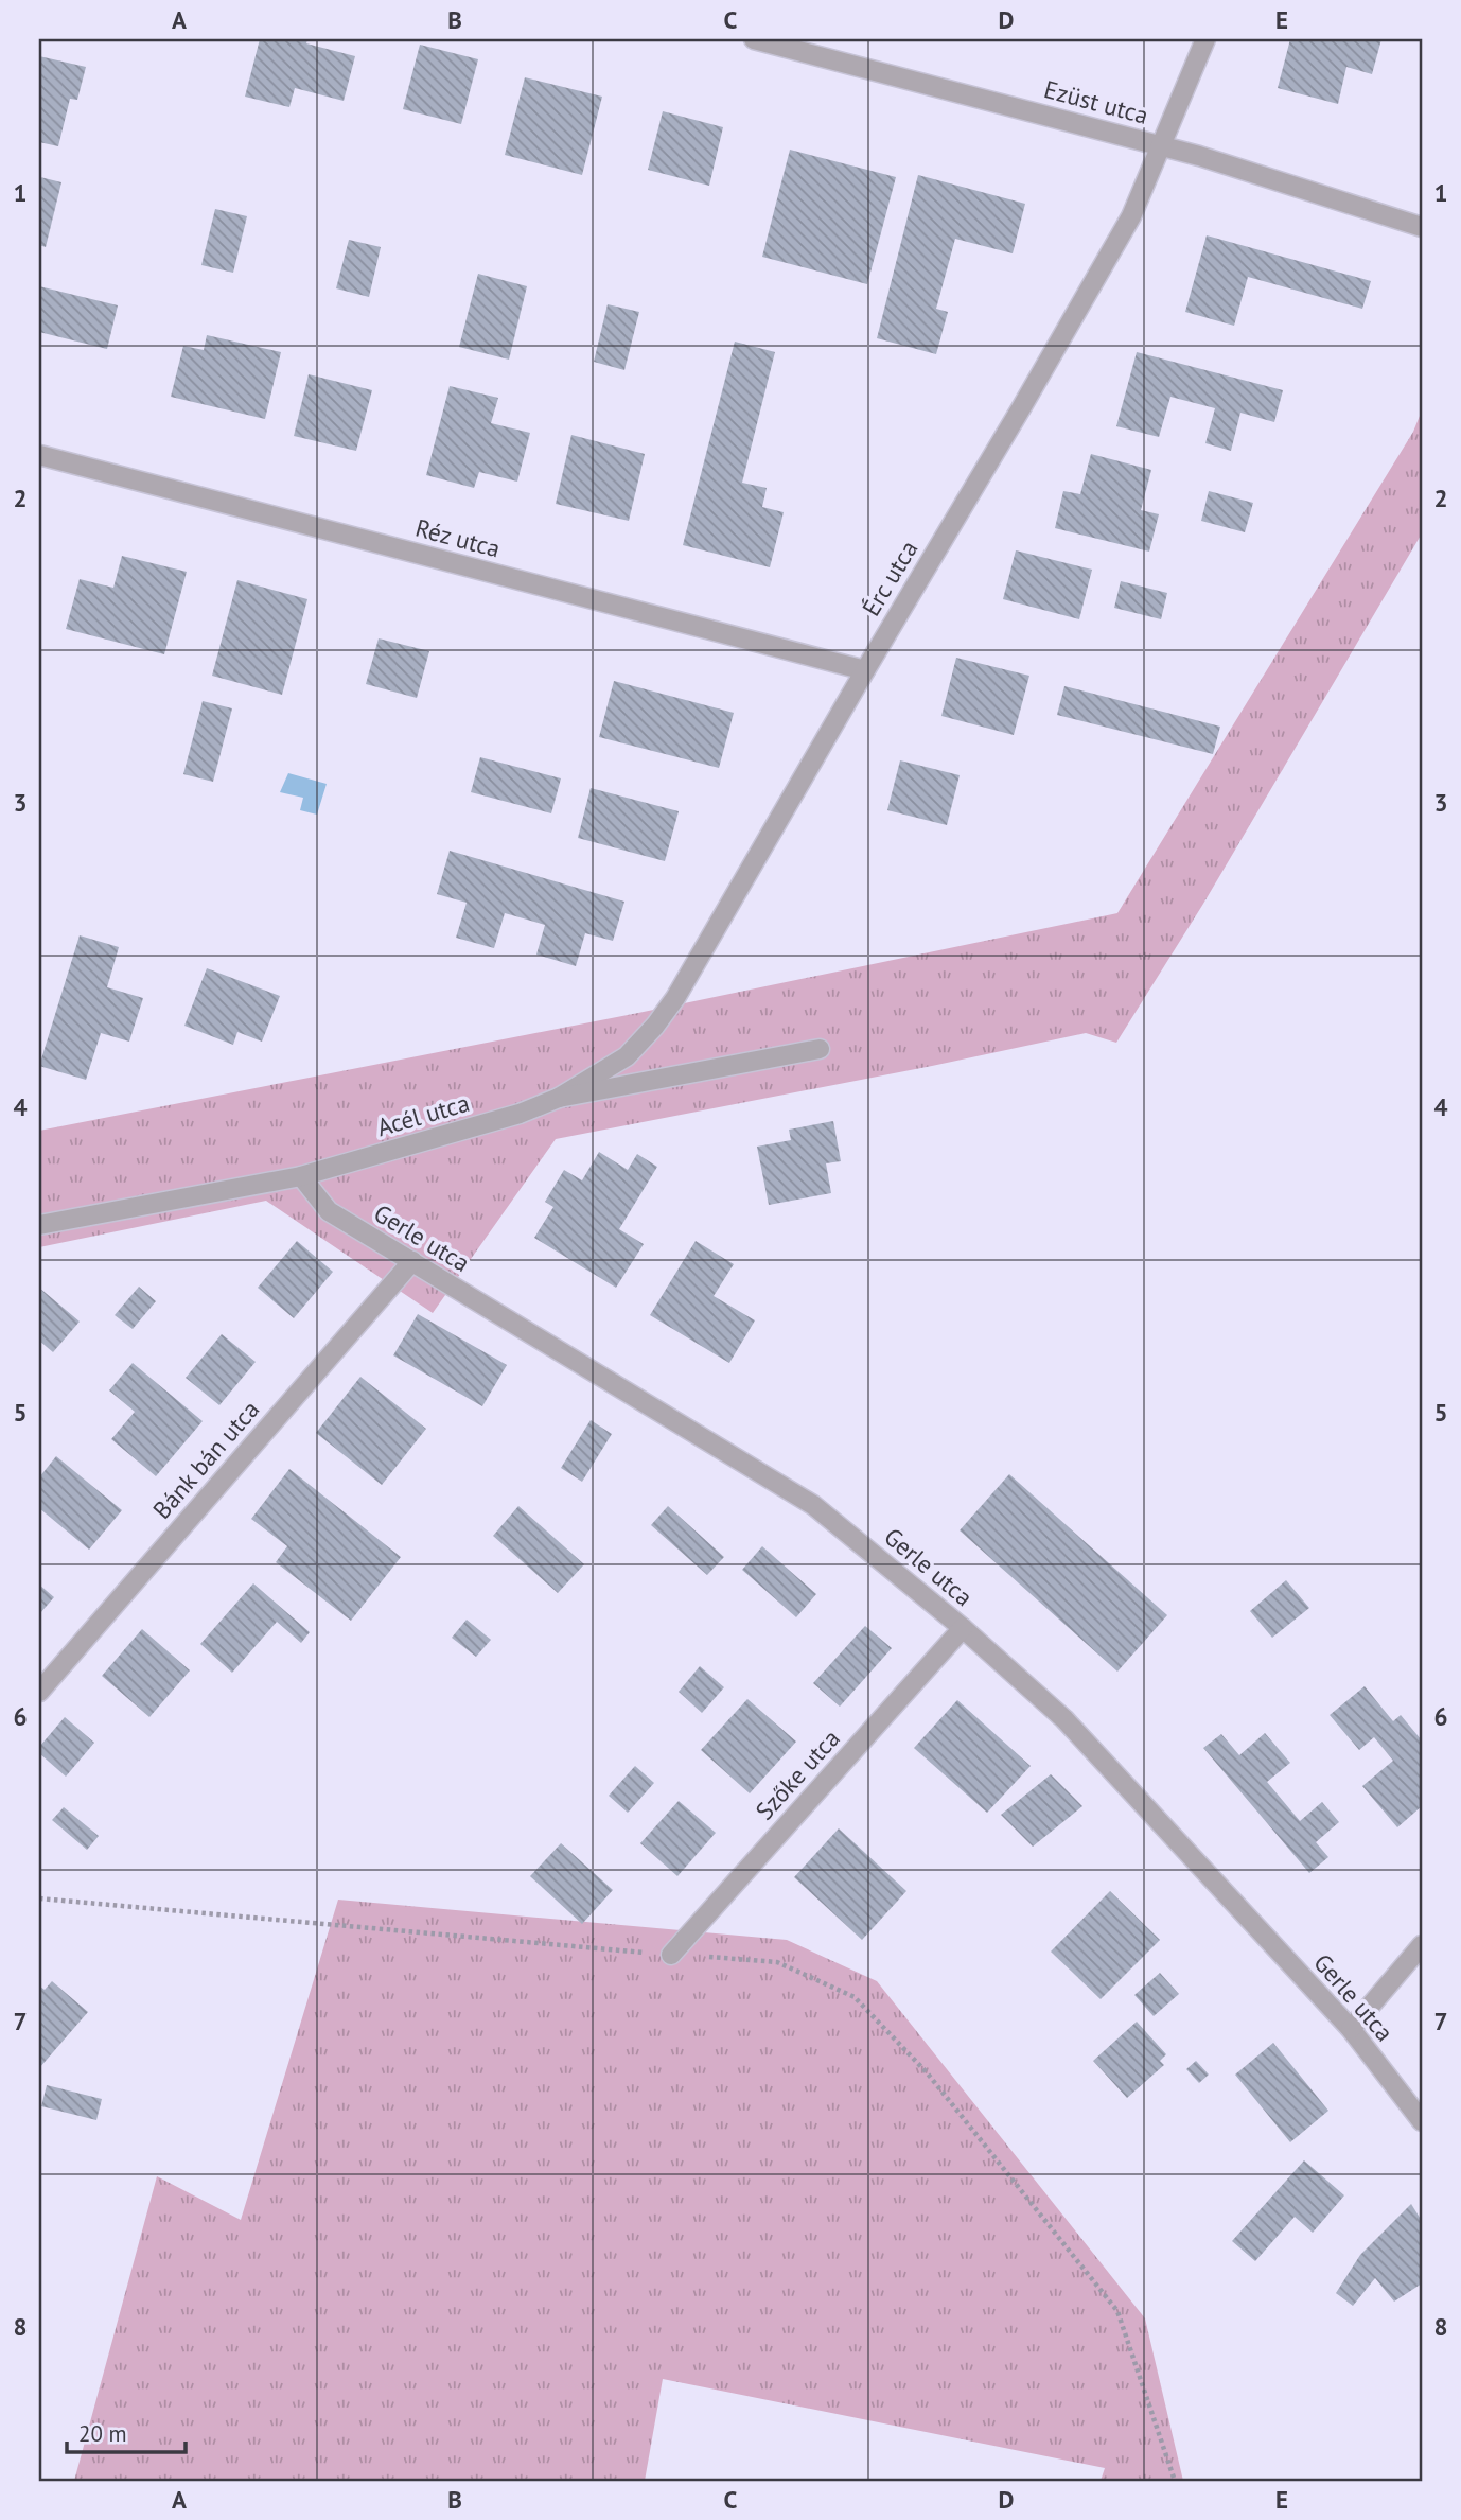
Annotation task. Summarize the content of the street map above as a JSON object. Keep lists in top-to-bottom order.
{
  "streets": {
    "street": [
      "Ezüst utca",
      "Réz utca",
      "Érc utca",
      "Acél utca",
      "Gerle utca",
      "Bánk bán utca",
      "Szőke utca"
    ]
  },
  "crossings": [
    ["Ezüst utca", "Érc utca"],
    ["Réz utca", "Érc utca"],
    ["Érc utca", "Acél utca"],
    ["Acél utca", "Gerle utca"],
    ["Gerle utca", "Bánk bán utca"],
    ["Gerle utca", "Szőke utca"]
  ],
  "scale_bar": "20 m",
  "grid": {
    "columns": [
      "A",
      "B",
      "C",
      "D",
      "E"
    ],
    "rows": [
      "1",
      "2",
      "3",
      "4",
      "5",
      "6",
      "7",
      "8"
    ]
  }
}
